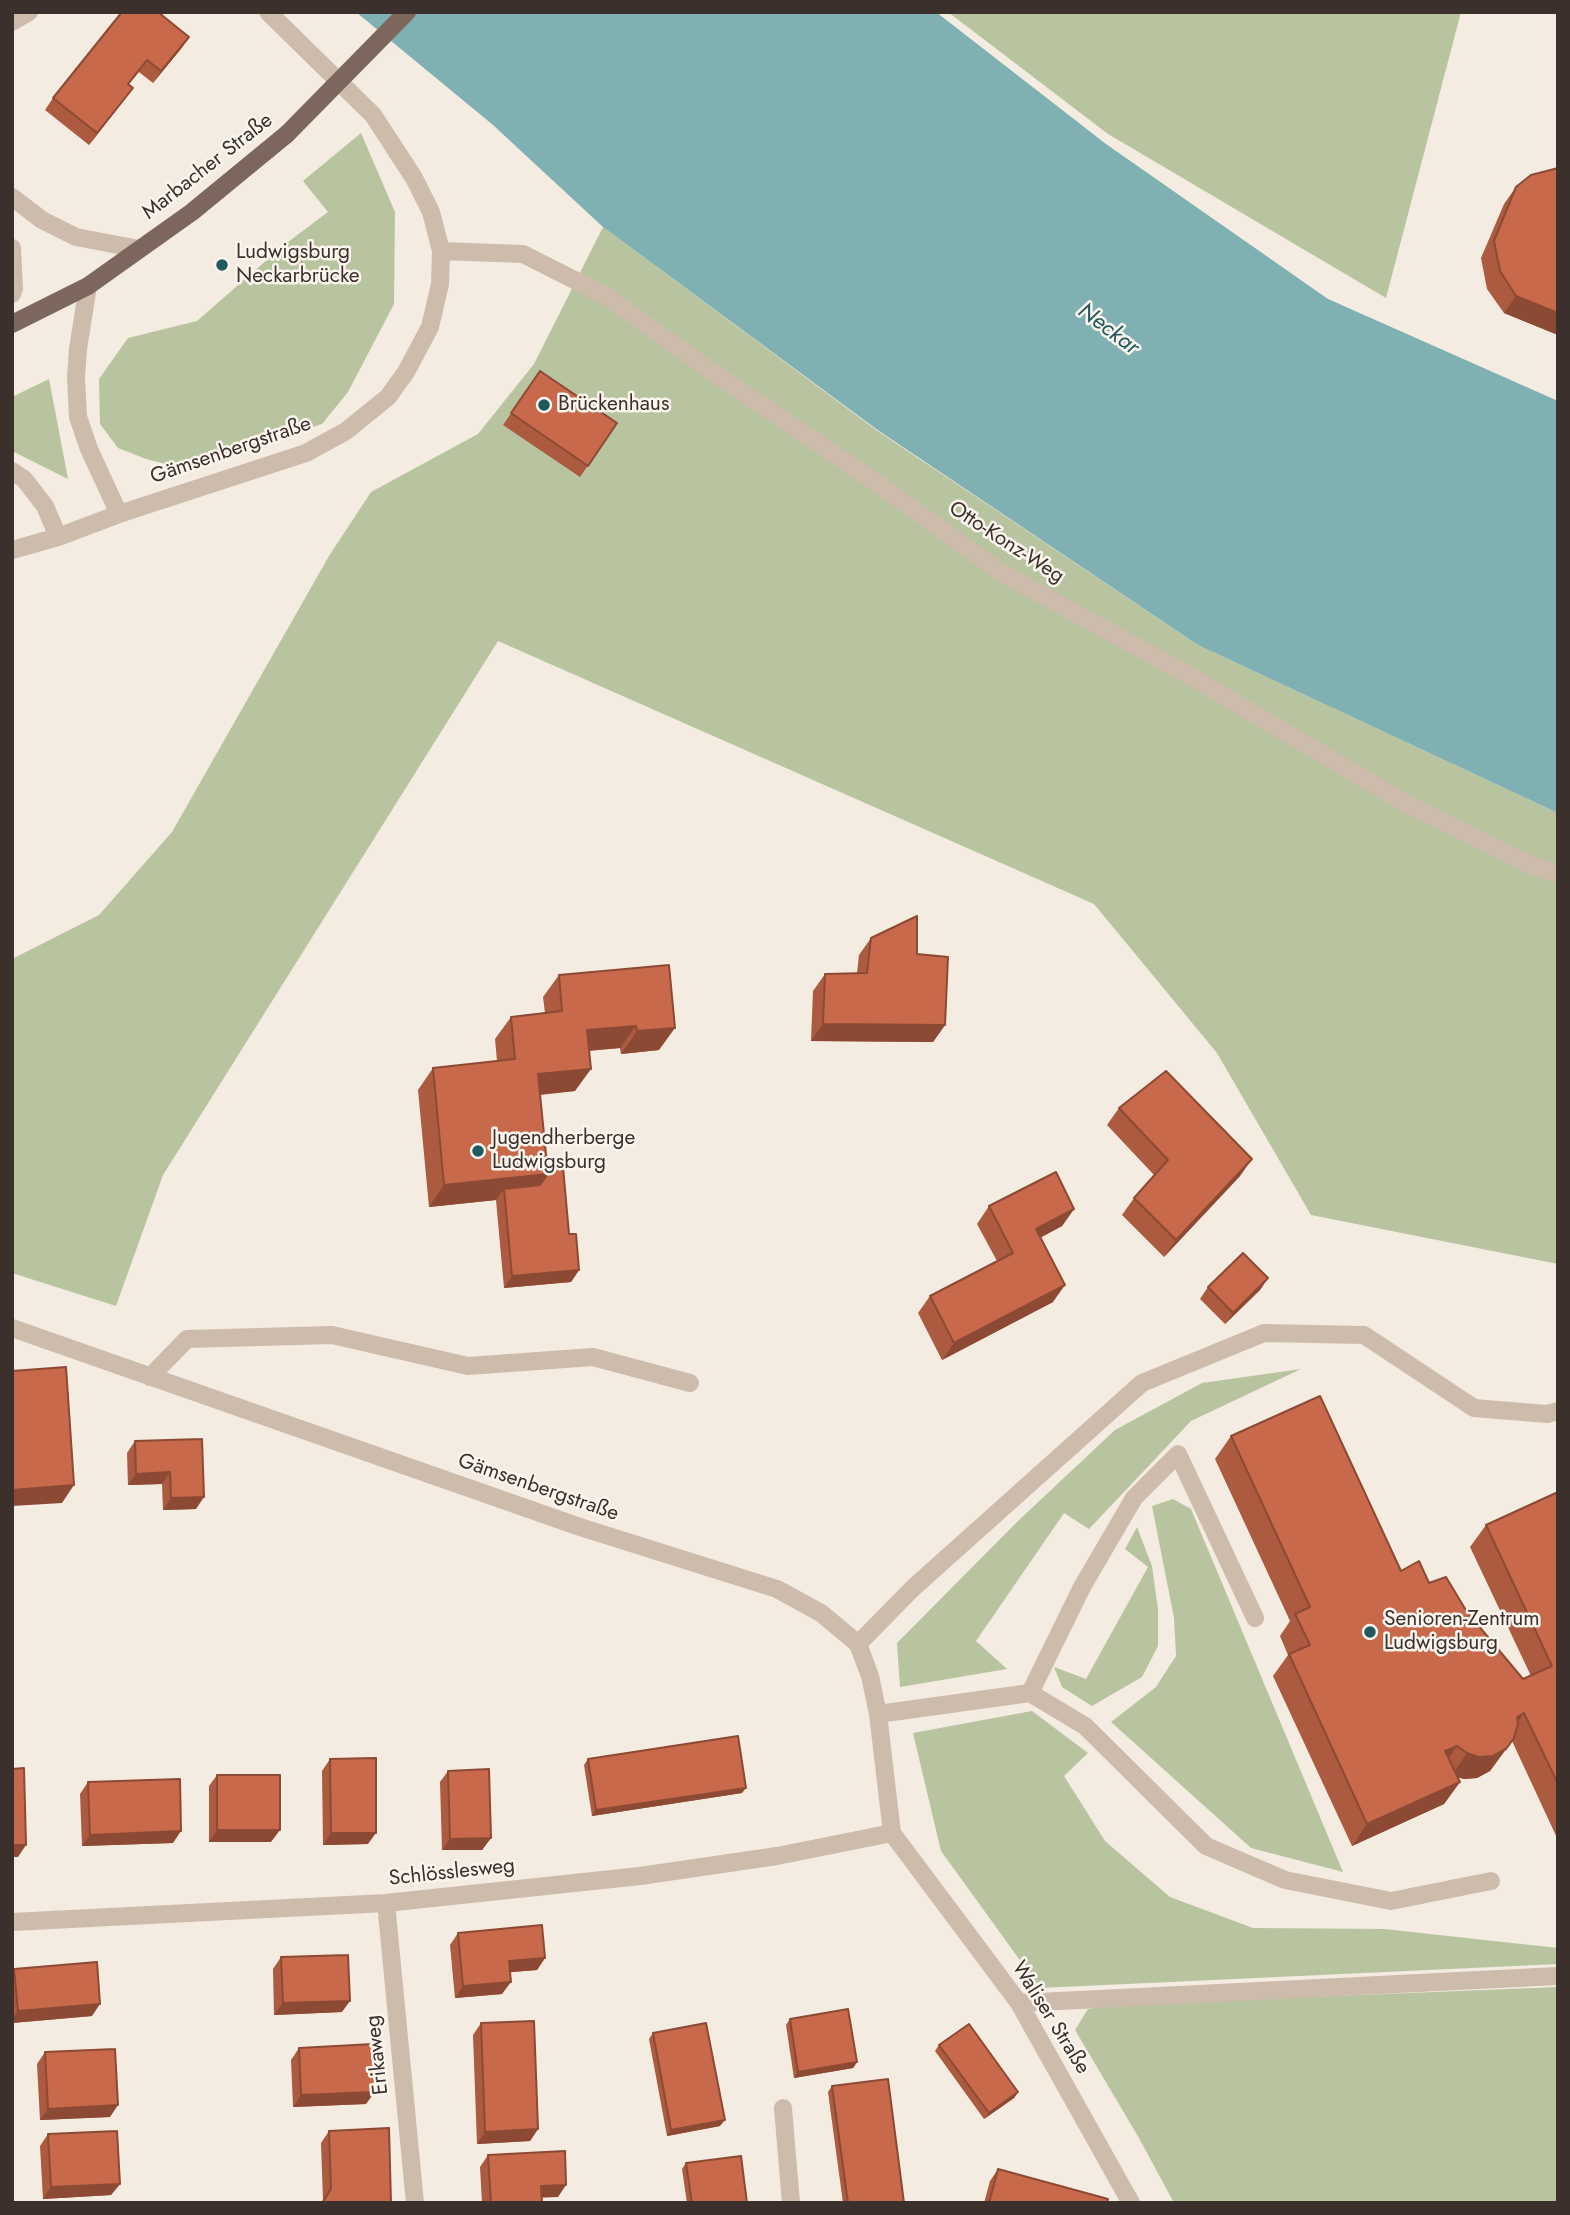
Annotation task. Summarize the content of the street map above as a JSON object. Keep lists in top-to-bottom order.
{
  "streets": {
    "main road": ["Marbacher Straße"],
    "street": [
      "Gämsenbergstraße",
      "Otto-Konz-Weg",
      "Schlösslesweg",
      "Waliser Straße",
      "Erikaweg"
    ]
  },
  "crossings": [
    ["Gämsenbergstraße", "Otto-Konz-Weg"],
    ["Gämsenbergstraße", "Schlösslesweg"],
    ["Gämsenbergstraße", "Waliser Straße"],
    ["Schlösslesweg", "Waliser Straße"],
    ["Schlösslesweg", "Erikaweg"]
  ],
  "water": ["Neckar"],
  "places": [
    "Ludwigsburg Neckarbrücke",
    "Brückenhaus",
    "Jugendherberge Ludwigsburg",
    "Senioren-Zentrum Ludwigsburg"
  ]
}
